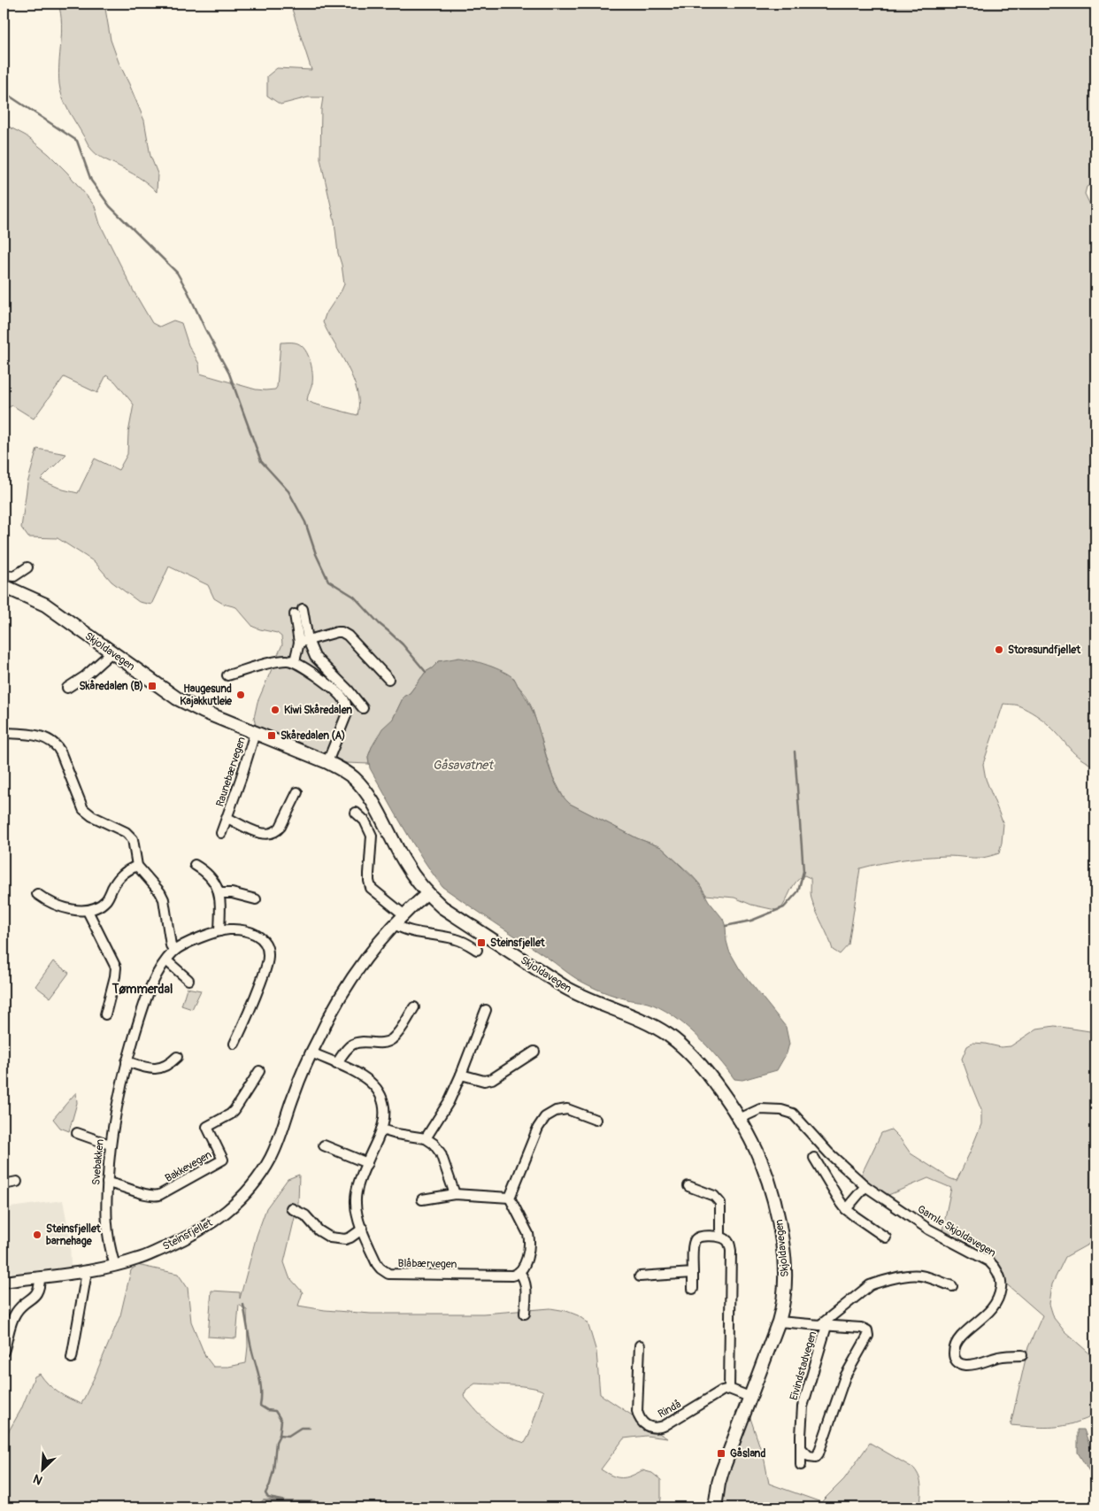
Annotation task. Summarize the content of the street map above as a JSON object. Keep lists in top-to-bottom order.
{
  "streets": {
    "main road": ["Skjoldavegen"],
    "street": [
      "Raunebærvegen",
      "Svebakken",
      "Bakkevegen",
      "Gamle Skjoldavegen",
      "Steinsfjellet",
      "Blåbærvegen",
      "Eivindstadvegen",
      "Rindå"
    ]
  },
  "crossings": [
    ["Skjoldavegen", "Raunebærvegen"],
    ["Skjoldavegen", "Gamle Skjoldavegen"],
    ["Skjoldavegen", "Steinsfjellet"],
    ["Skjoldavegen", "Eivindstadvegen"],
    ["Svebakken", "Bakkevegen"],
    ["Svebakken", "Steinsfjellet"],
    ["Steinsfjellet", "Blåbærvegen"]
  ],
  "districts": ["Tømmerdal"],
  "water": ["Gåsavatnet"],
  "places": {
    "other": [
      "Storasundfjellet",
      "Haugesund Kajakkutleie",
      "Kiwi Skåredalen",
      "Steinsfjellet barnehage"
    ],
    "transit": [
      "Skåredalen (B)",
      "Skåredalen (A)",
      "Steinsfjellet",
      "Gåsland"
    ]
  },
  "north": "bottom left"
}
